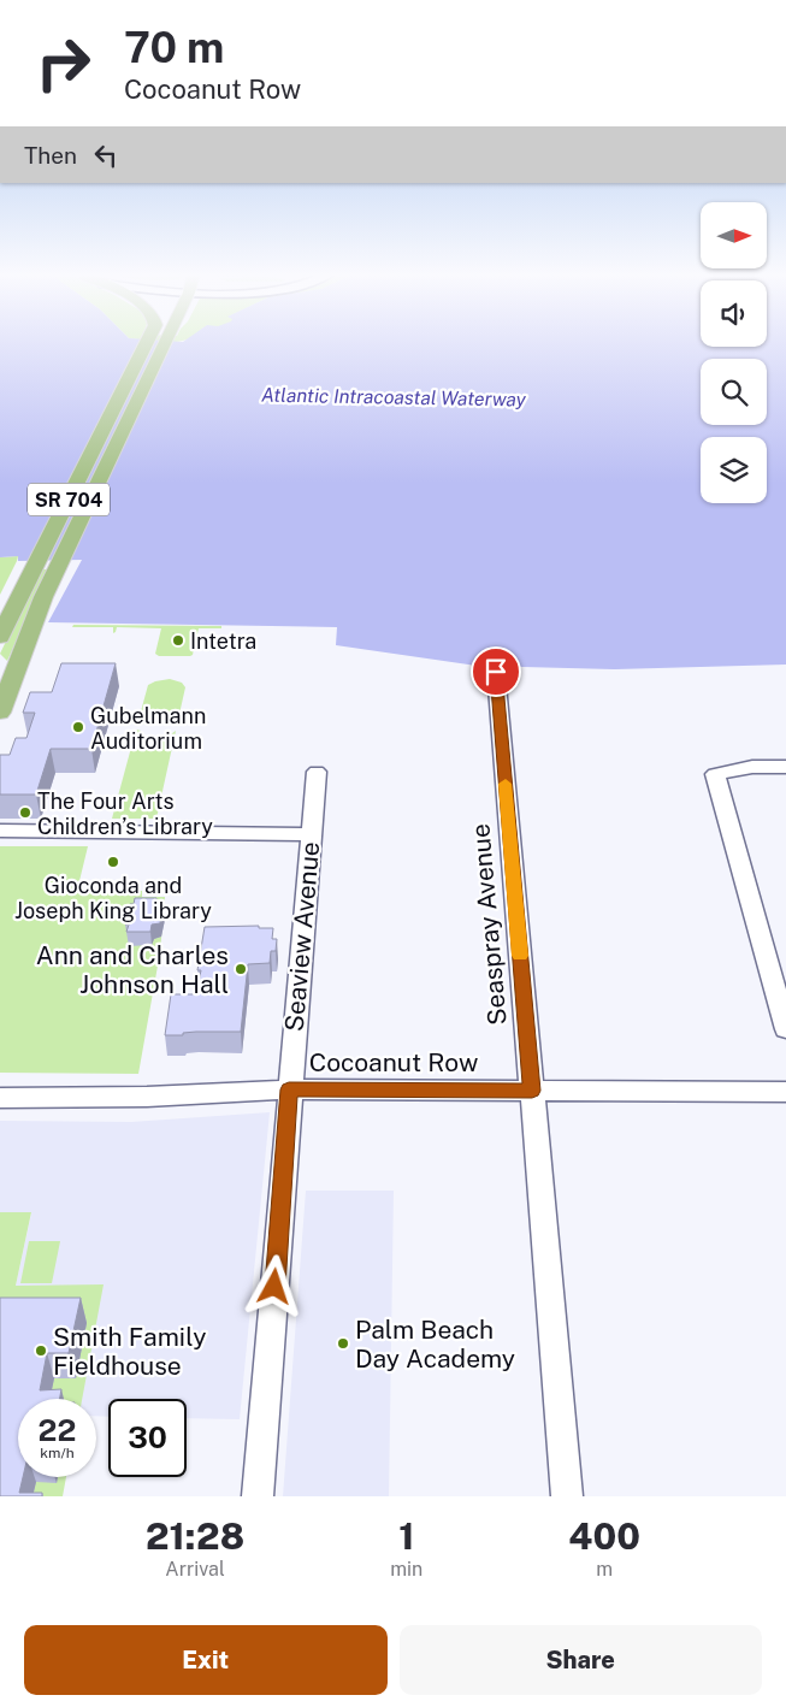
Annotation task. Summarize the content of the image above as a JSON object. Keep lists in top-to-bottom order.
{
  "streets": {
    "main road": ["SR 704"],
    "street": ["Seaspray Avenue", "Seaview Avenue", "Cocoanut Row"]
  },
  "crossings": [
    ["Seaspray Avenue", "Cocoanut Row"],
    ["Seaview Avenue", "Cocoanut Row"]
  ],
  "water": ["Atlantic Intracoastal Waterway"],
  "places": [
    "Intetra",
    "Gubelmann Auditorium",
    "The Four Arts Children’s Library",
    "Gioconda and Joseph King Library",
    "Ann and Charles Johnson Hall",
    "Palm Beach Day Academy",
    "Smith Family Fieldhouse"
  ],
  "north": "right",
  "page": {
    "turn": ["70 m", "Cocoanut Row"],
    "then": "Then",
    "speed": "22 km/h",
    "limit": "30",
    "eta": [
      "21:28",
      "Arrival",
      "1",
      "min",
      "400",
      "m"
    ],
    "buttons": ["Exit", "Share"]
  }
}
